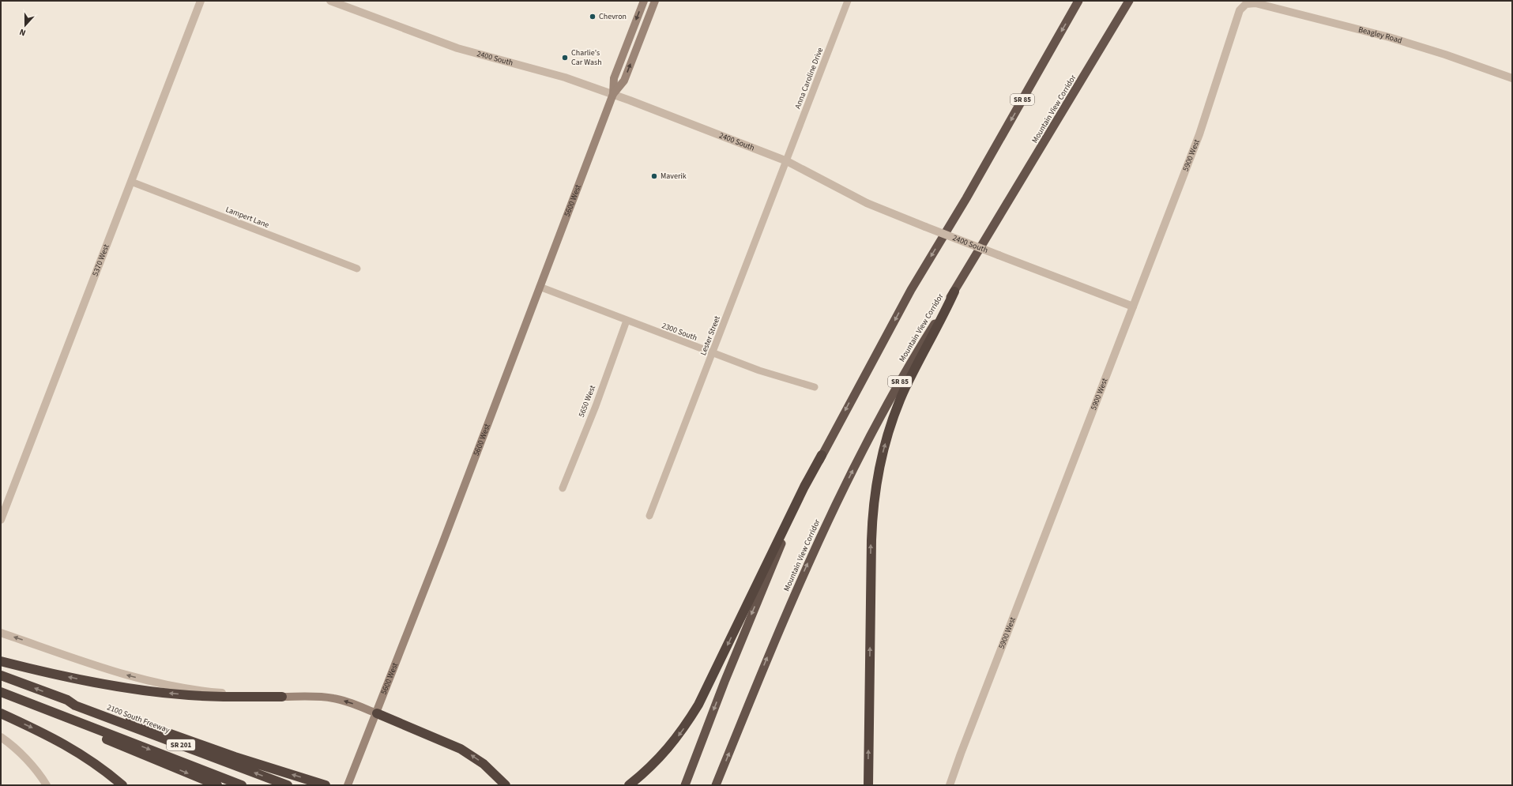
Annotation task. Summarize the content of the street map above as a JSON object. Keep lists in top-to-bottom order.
{
  "streets": {
    "highway": [
      "SR 85",
      "Mountain View Corridor",
      "2100 South Freeway",
      "SR 201"
    ],
    "main road": ["5600 West"],
    "street": [
      "Beagley Road",
      "2400 South",
      "Anna Caroline Drive",
      "5900 West",
      "Lampert Lane",
      "5370 West",
      "2300 South",
      "Lester Street",
      "5650 West"
    ]
  },
  "crossings": [
    ["Beagley Road", "5900 West"],
    ["2400 South", "Anna Caroline Drive"],
    ["2400 South", "5900 West"],
    ["2400 South", "5600 West"],
    ["2400 South", "Lester Street"],
    ["Anna Caroline Drive", "Lester Street"],
    ["5600 West", "2300 South"],
    ["Lampert Lane", "5370 West"],
    ["2300 South", "Lester Street"],
    ["2300 South", "5650 West"]
  ],
  "places": ["Chevron", "Charlie's Car Wash", "Maverik"],
  "north": "bottom"
}
